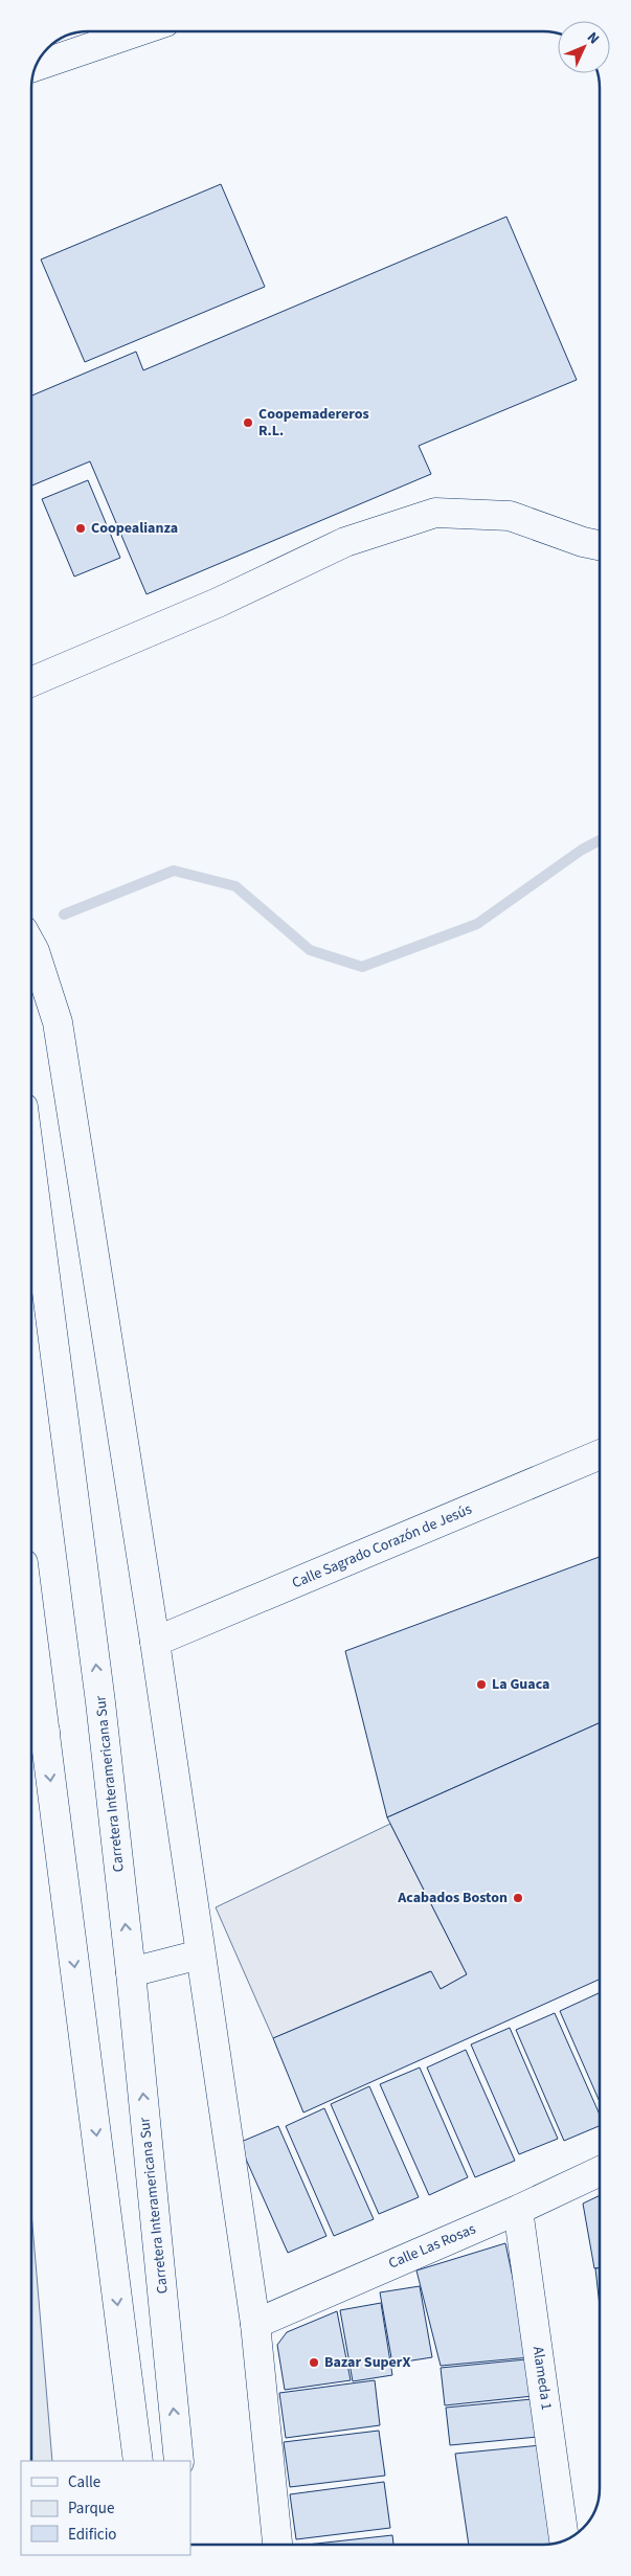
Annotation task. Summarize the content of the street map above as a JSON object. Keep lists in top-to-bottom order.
{
  "streets": {
    "main road": [
      "Calle Sagrado Corazón de Jesús",
      "Carretera Interamericana Sur",
      "Calle Las Rosas",
      "Alameda 1"
    ]
  },
  "crossings": [
    ["Calle Las Rosas", "Alameda 1"]
  ],
  "places": [
    "Coopemadereros R.L.",
    "Coopealianza",
    "La Guaca",
    "Acabados Boston",
    "Bazar SuperX"
  ],
  "legend": ["Calle", "Parque", "Edificio"],
  "north": "top right"
}
